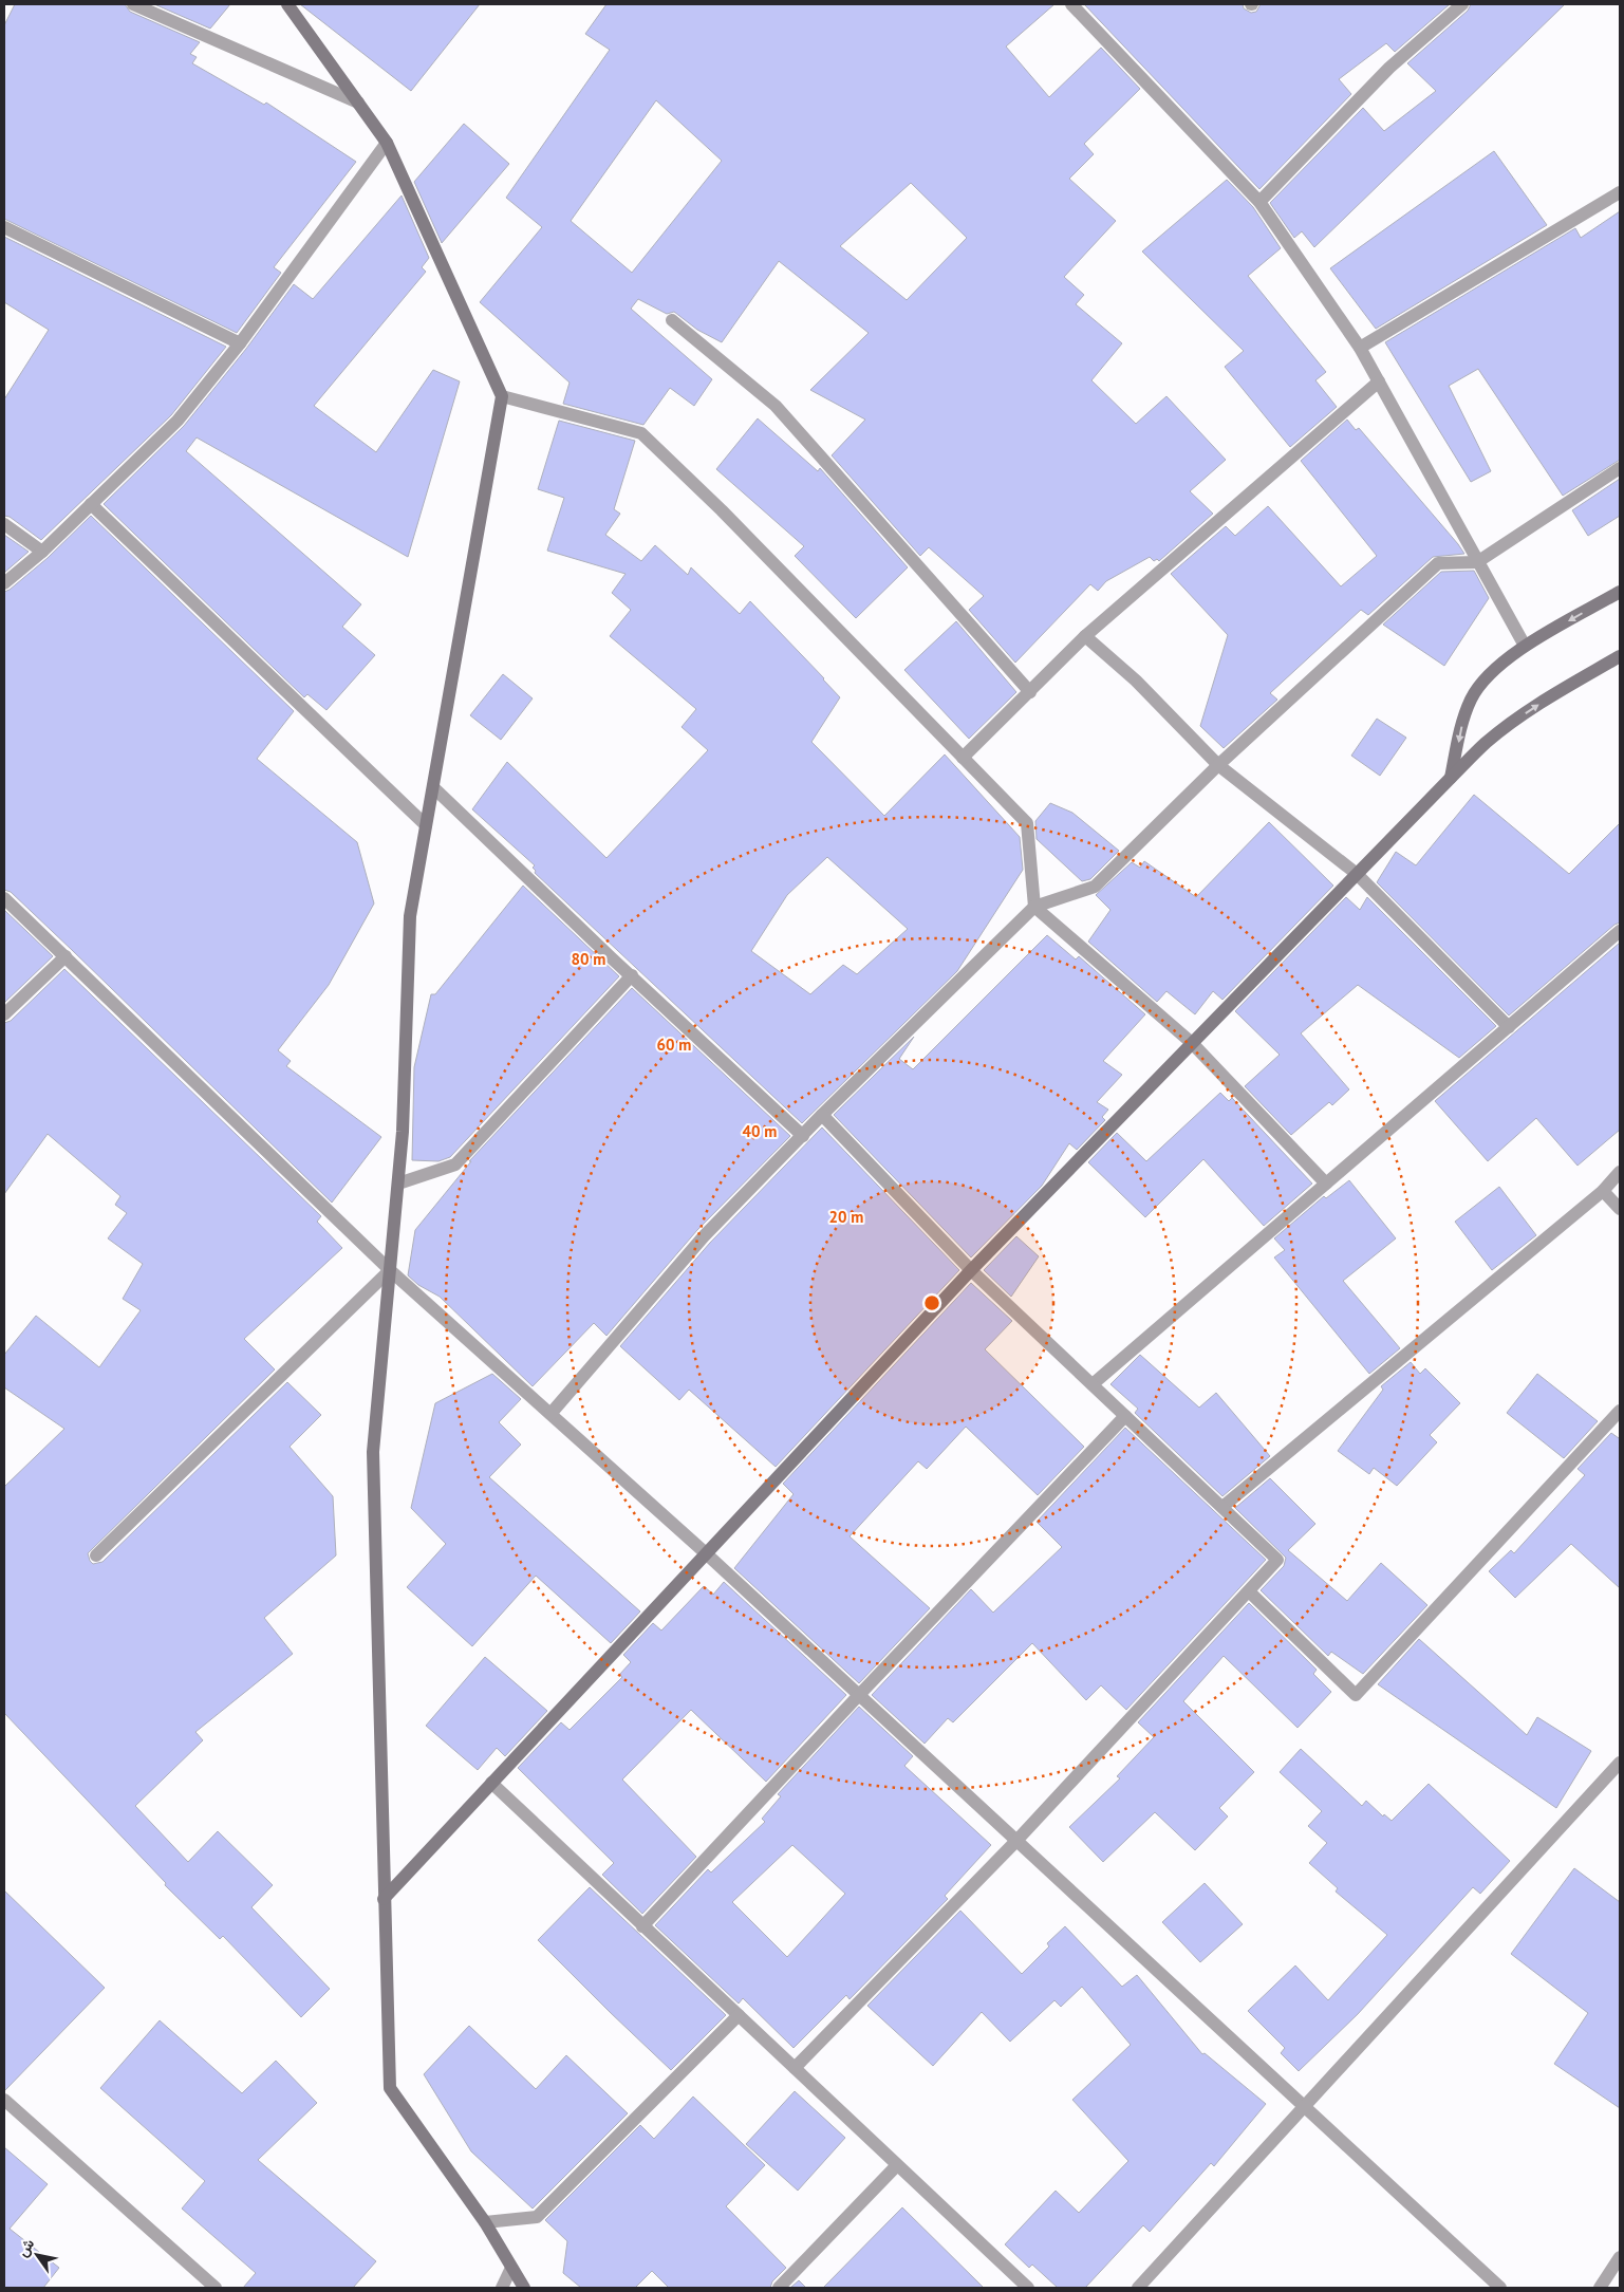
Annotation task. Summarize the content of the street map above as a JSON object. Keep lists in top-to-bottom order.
{
  "north": "top left",
  "rings": [
    "80 m",
    "60 m",
    "40 m",
    "20 m"
  ]
}
